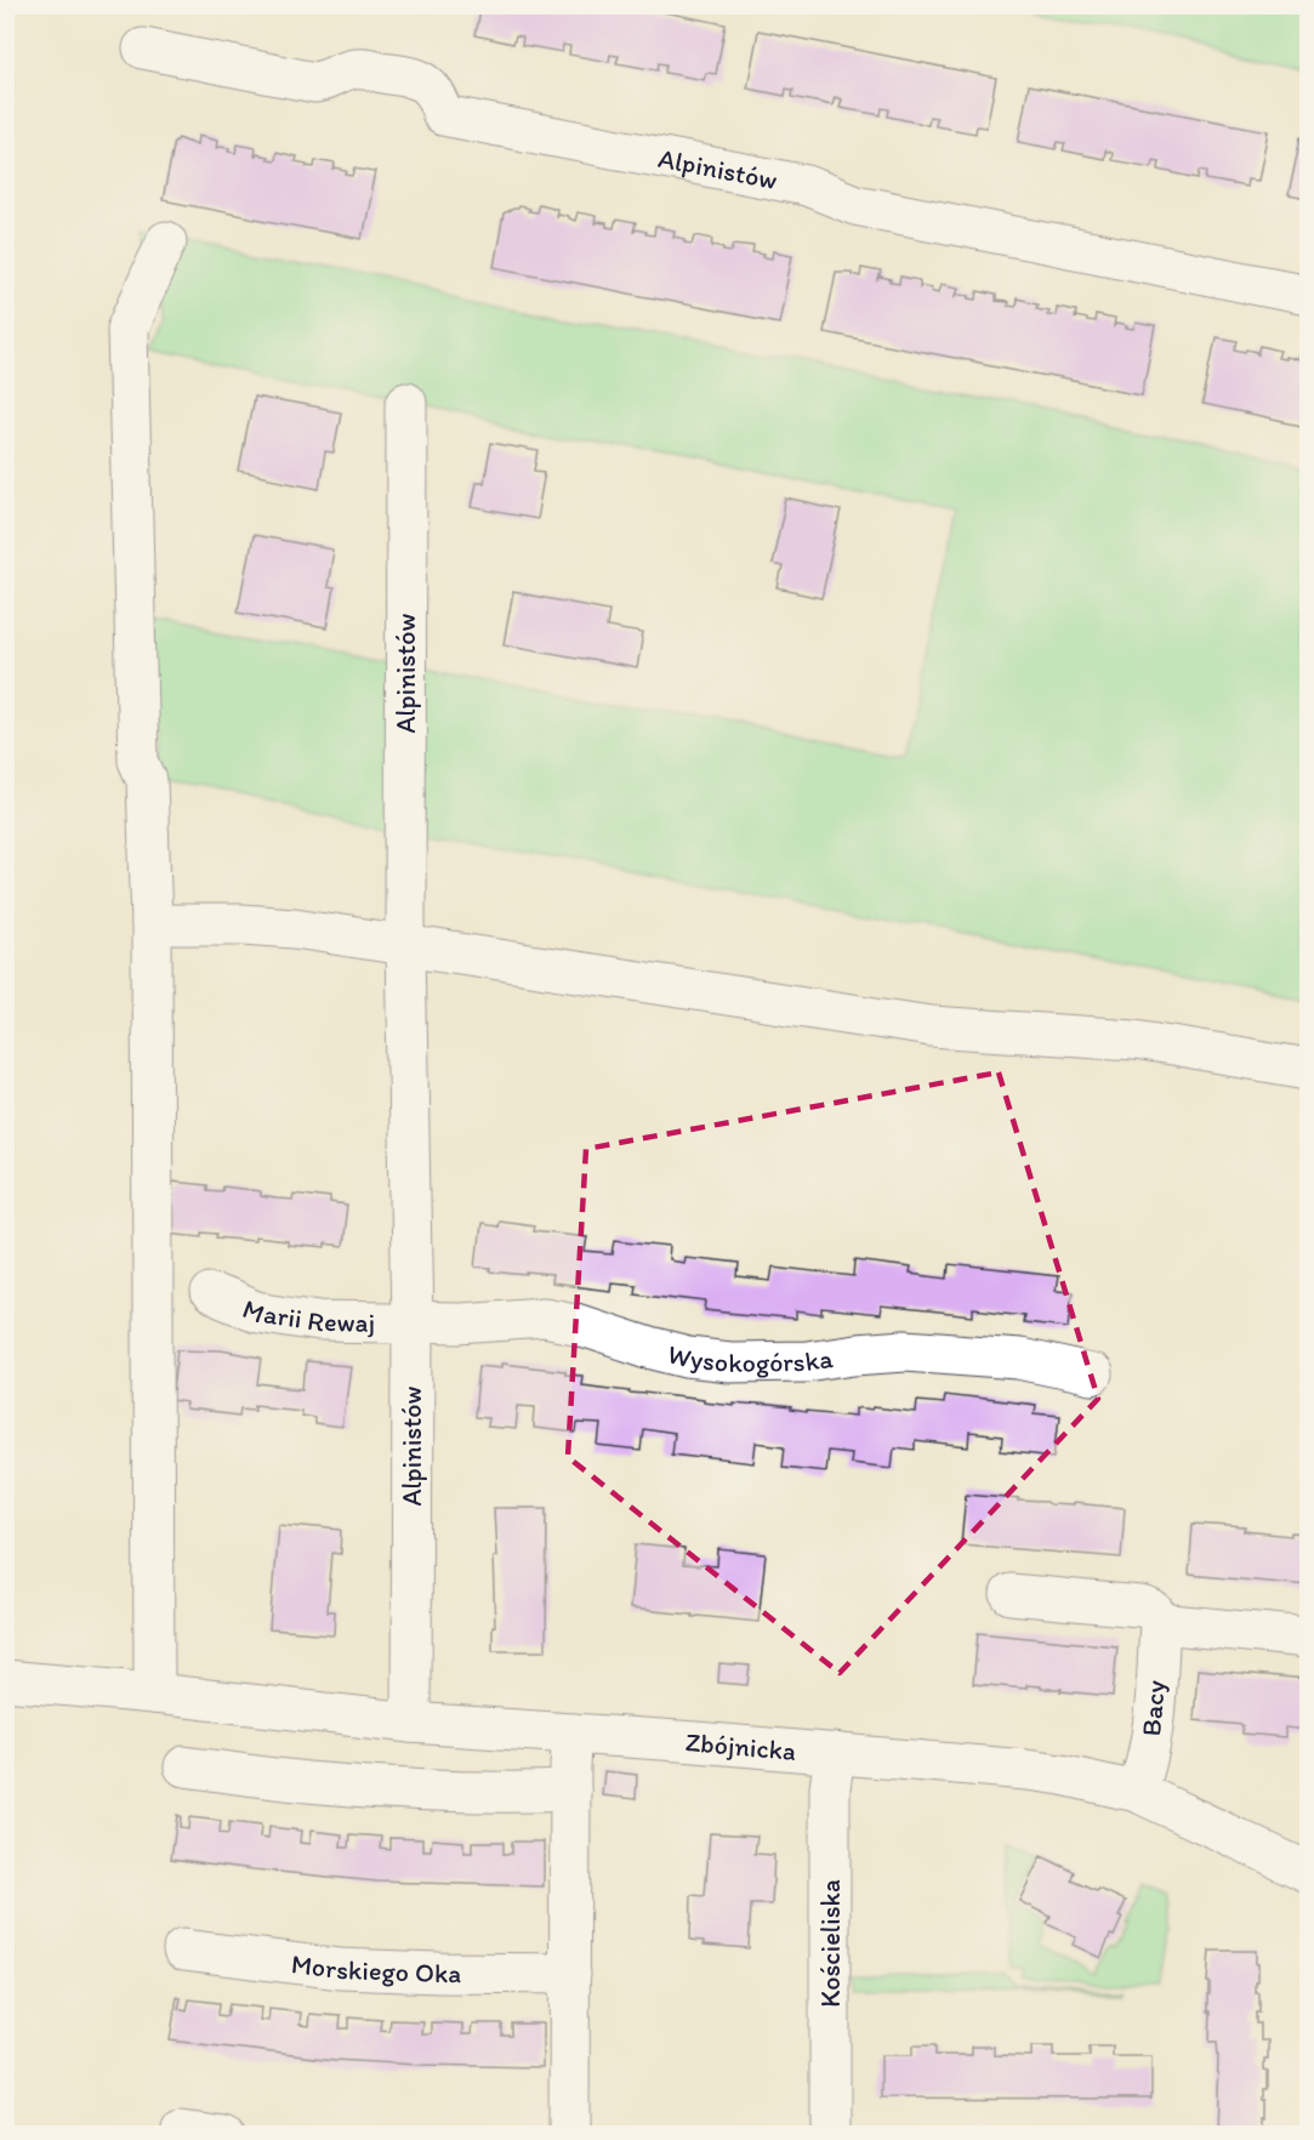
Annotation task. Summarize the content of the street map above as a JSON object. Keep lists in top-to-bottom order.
{
  "streets": {
    "street": [
      "Alpinistów",
      "Marii Rewaj",
      "Wysokogórska",
      "Bacy",
      "Zbójnicka",
      "Kościeliska",
      "Morskiego Oka"
    ]
  },
  "crossings": [
    ["Alpinistów", "Marii Rewaj"],
    ["Alpinistów", "Wysokogórska"],
    ["Alpinistów", "Zbójnicka"],
    ["Marii Rewaj", "Wysokogórska"],
    ["Bacy", "Zbójnicka"],
    ["Zbójnicka", "Kościeliska"]
  ]
}
